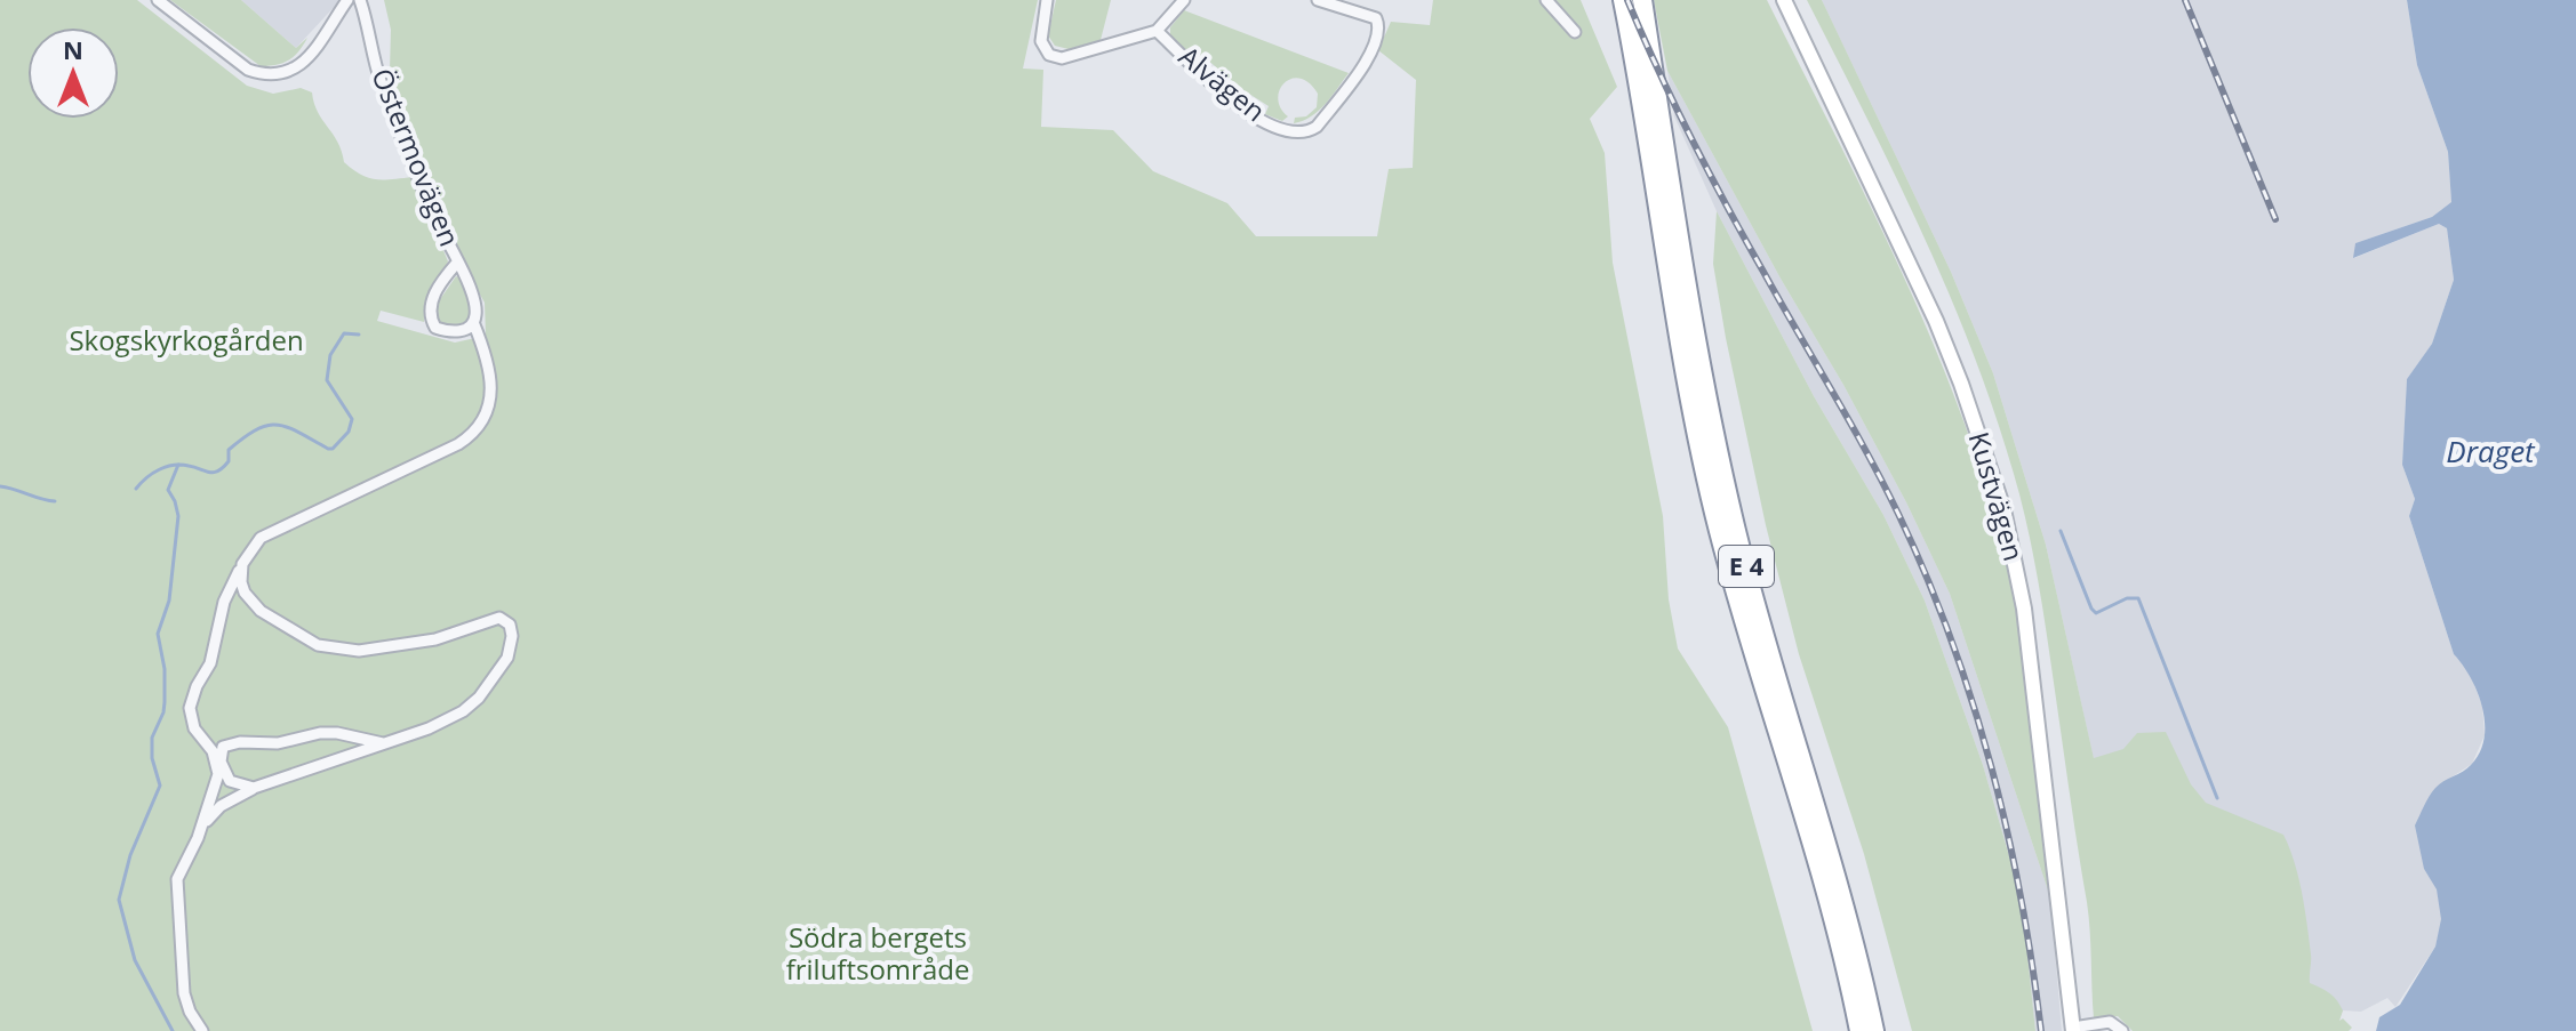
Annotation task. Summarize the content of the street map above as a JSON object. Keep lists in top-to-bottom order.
{
  "streets": {
    "highway": ["E 4"],
    "main road": ["Kustvägen"],
    "street": ["Alvägen", "Östermovägen"]
  },
  "water": ["Draget"],
  "parks": ["Skogskyrkogården", "Södra bergets friluftsområde"],
  "north": "top"
}
